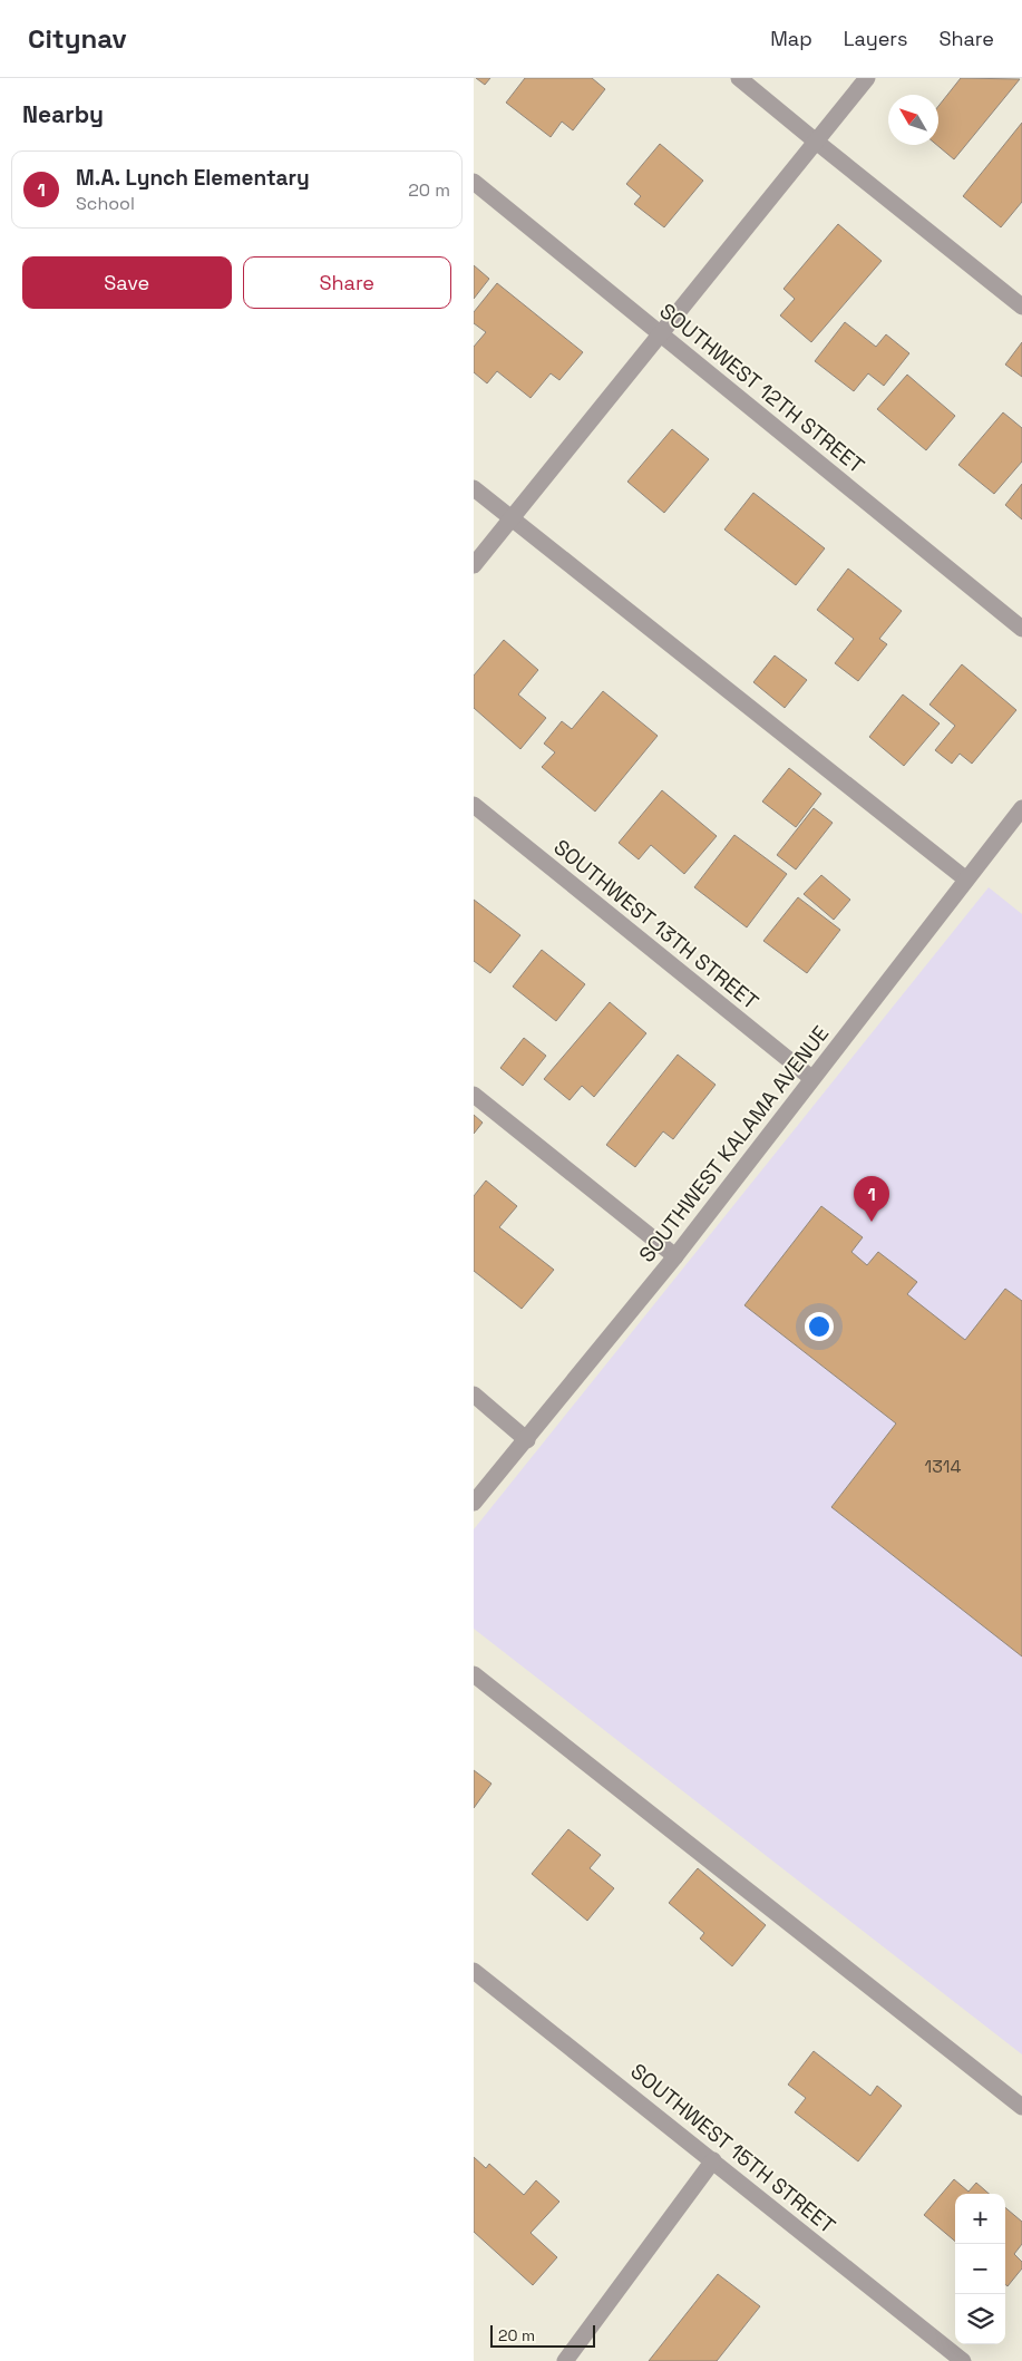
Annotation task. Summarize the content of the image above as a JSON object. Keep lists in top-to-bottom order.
{
  "streets": {
    "street": [
      "SOUTHWEST 12TH STREET",
      "SOUTHWEST 13TH STREET",
      "SOUTHWEST KALAMA AVENUE",
      "SOUTHWEST 15TH STREET"
    ]
  },
  "crossings": [
    ["SOUTHWEST 13TH STREET", "SOUTHWEST KALAMA AVENUE"]
  ],
  "house_numbers": ["1314"],
  "scale_bar": "20 m",
  "north": "top left",
  "page": {
    "header": "Citynav",
    "nav": ["Map", "Layers", "Share"],
    "heading": "Nearby",
    "list": [
      {
        "mark": "1",
        "name": "M.A. Lynch Elementary",
        "note": "School",
        "value": "20 m"
      }
    ],
    "buttons": ["Save", "Share"],
    "pins": "1",
    "map_buttons": ["+", "−"],
    "scale": "20 m"
  }
}
